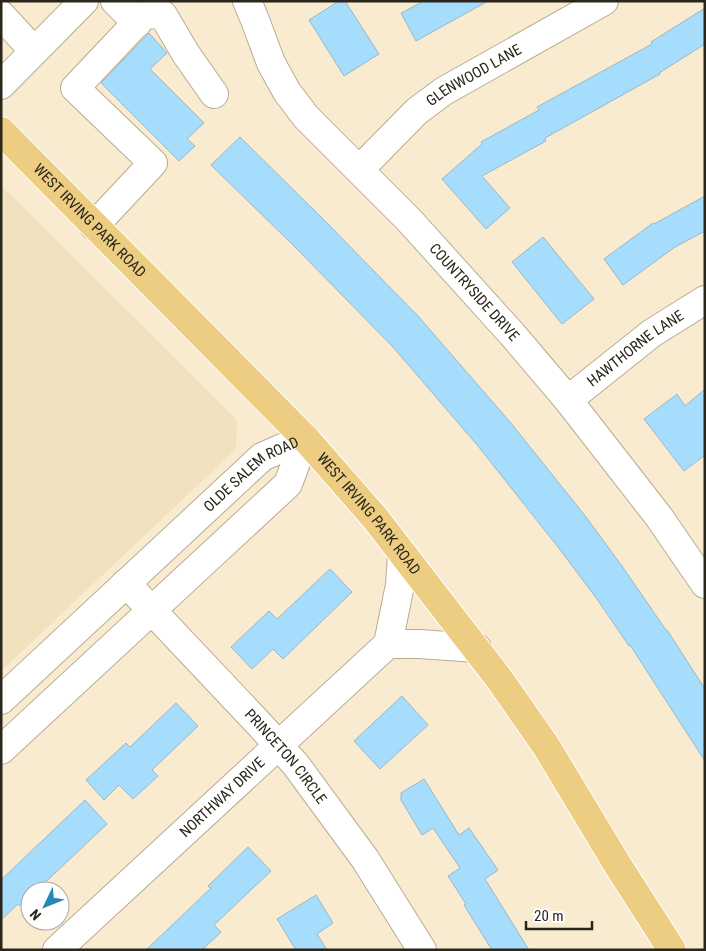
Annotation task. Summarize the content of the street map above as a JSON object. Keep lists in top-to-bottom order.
{
  "streets": {
    "main road": ["WEST IRVING PARK ROAD"],
    "street": [
      "GLENWOOD LANE",
      "COUNTRYSIDE DRIVE",
      "HAWTHORNE LANE",
      "OLDE SALEM ROAD",
      "PRINCETON CIRCLE",
      "NORTHWAY DRIVE"
    ]
  },
  "crossings": [
    ["GLENWOOD LANE", "COUNTRYSIDE DRIVE"],
    ["WEST IRVING PARK ROAD", "OLDE SALEM ROAD"],
    ["COUNTRYSIDE DRIVE", "HAWTHORNE LANE"],
    ["OLDE SALEM ROAD", "PRINCETON CIRCLE"],
    ["PRINCETON CIRCLE", "NORTHWAY DRIVE"]
  ],
  "scale_bar": "20 m",
  "north": "bottom left"
}
